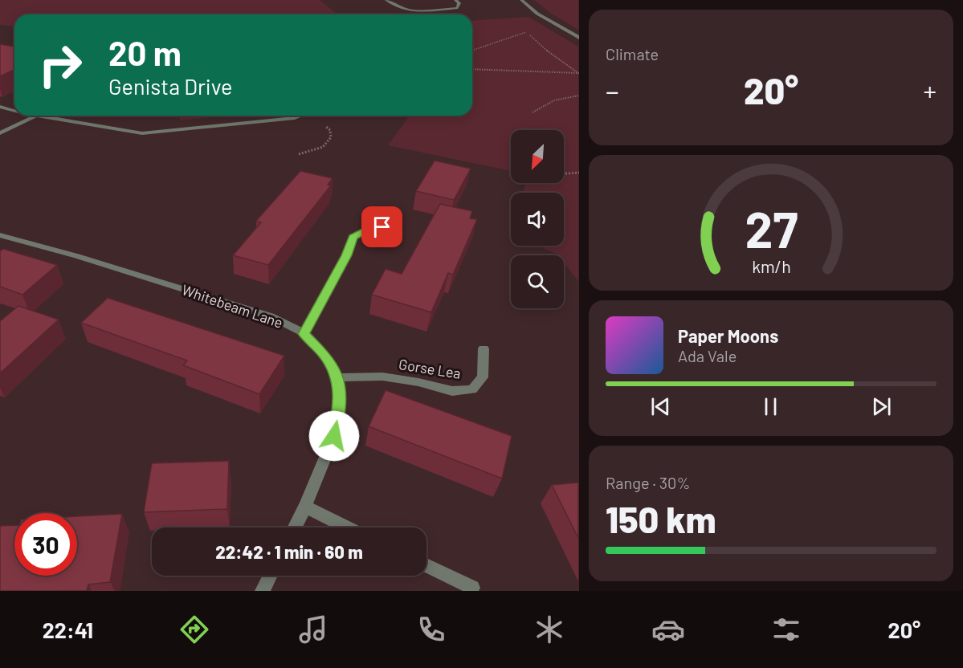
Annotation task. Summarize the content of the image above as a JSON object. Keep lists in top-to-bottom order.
{
  "streets": {
    "street": ["Whitebeam Lane", "Gorse Lea"]
  },
  "crossings": [
    ["Whitebeam Lane", "Gorse Lea"]
  ],
  "north": "bottom left",
  "page": {
    "tile": [
      "Climate",
      ["Range · 30%", "150 km"]
    ],
    "turn": ["20 m", "Genista Drive"],
    "heat": ["−", "20°", "+"],
    "song": ["Paper Moons", "Ada Vale"],
    "limit": "30",
    "trip": "22:42 · 1 min · 60 m",
    "tabs": ["22:41", "20°"],
    "gauge": ["27", "km/h"]
  }
}
